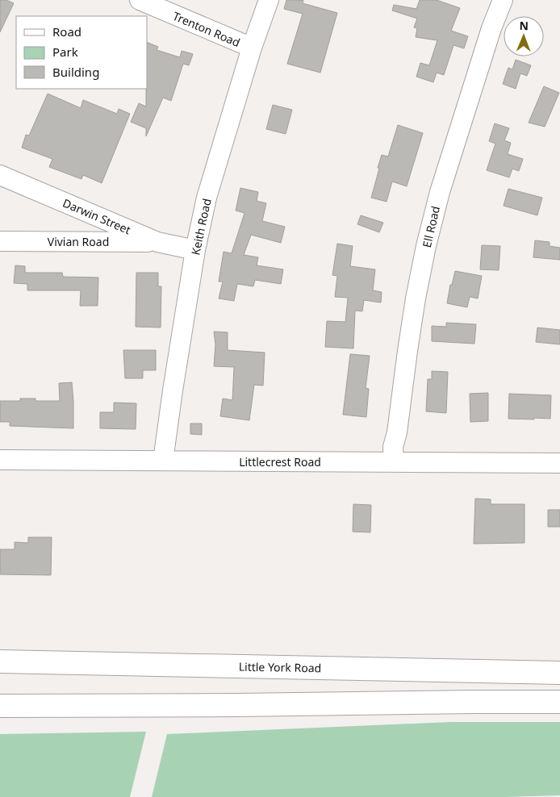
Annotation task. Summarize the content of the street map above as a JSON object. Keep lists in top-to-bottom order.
{
  "streets": {
    "main road": ["Little York Road"],
    "street": [
      "Trenton Road",
      "Darwin Street",
      "Keith Road",
      "Ell Road",
      "Vivian Road",
      "Littlecrest Road"
    ]
  },
  "crossings": [
    ["Trenton Road", "Keith Road"],
    ["Darwin Street", "Keith Road"],
    ["Darwin Street", "Vivian Road"],
    ["Keith Road", "Littlecrest Road"],
    ["Ell Road", "Littlecrest Road"]
  ],
  "legend": ["Road", "Park", "Building"],
  "north": "top"
}
